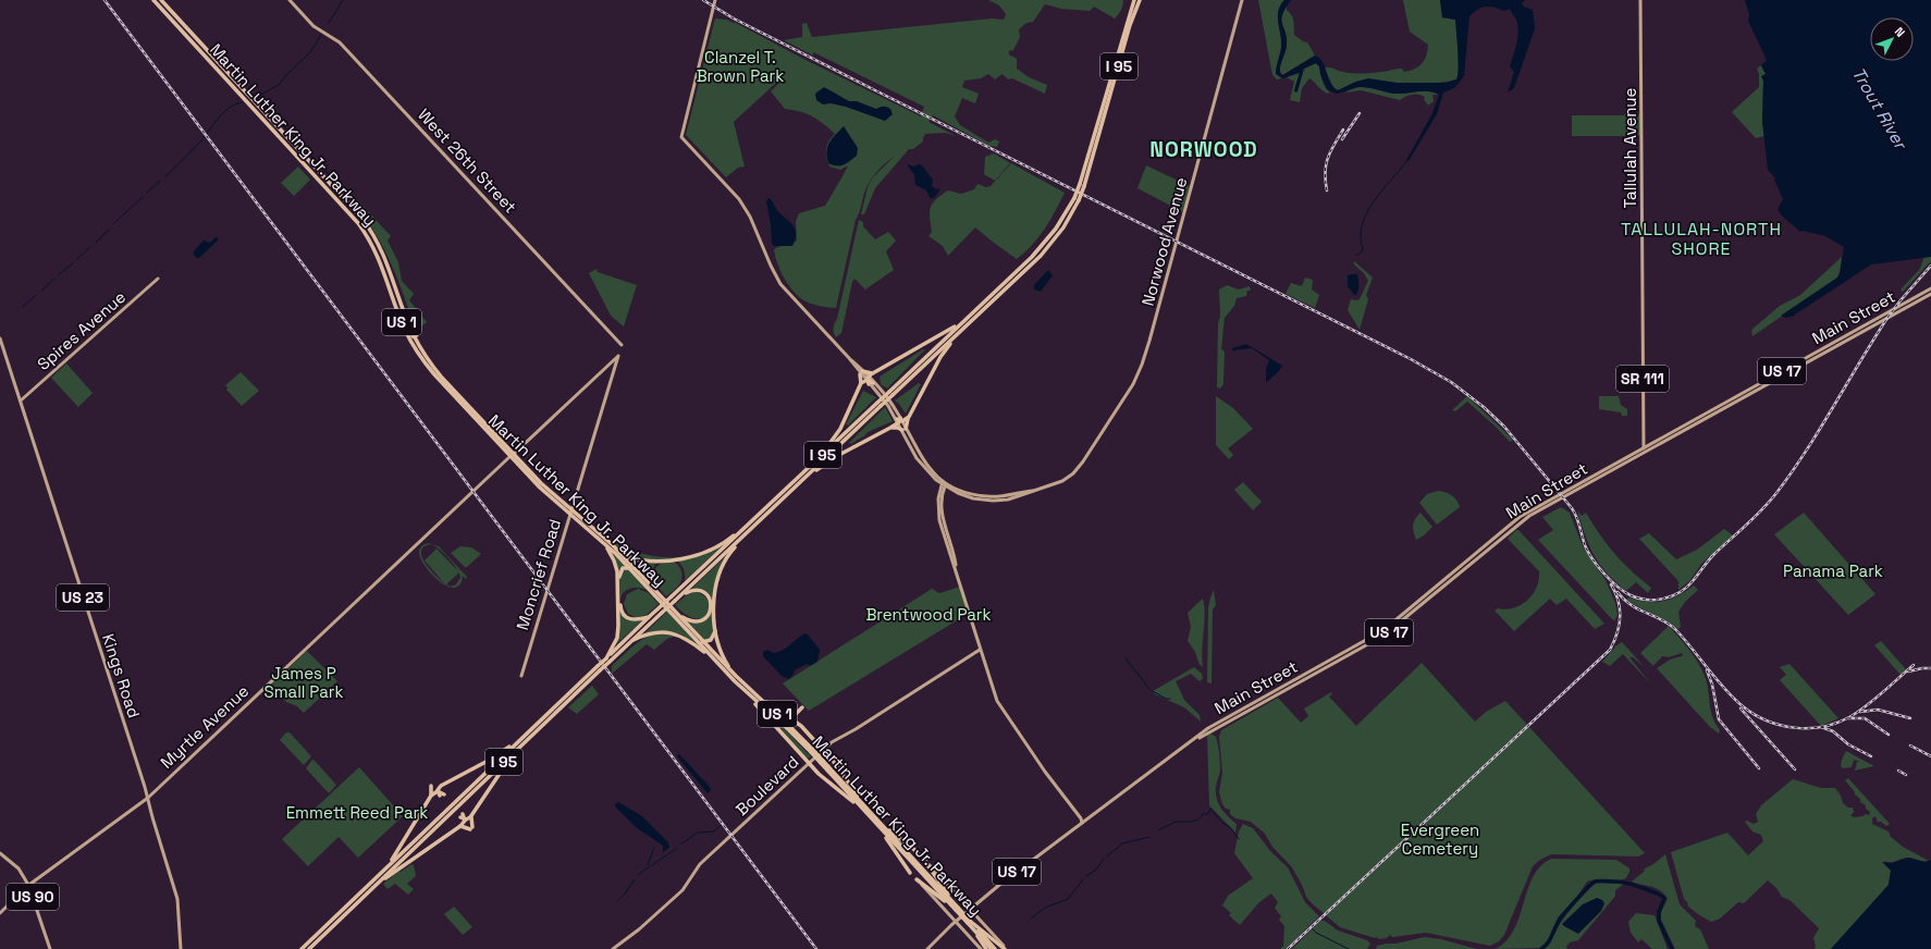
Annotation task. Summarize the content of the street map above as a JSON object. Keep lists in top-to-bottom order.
{
  "streets": {
    "highway": ["I 95", "Martin Luther King Jr. Parkway", "US 1"],
    "main road": [
      "Tallulah Avenue",
      "West 26th Street",
      "Norwood Avenue",
      "Main Street",
      "Spires Avenue",
      "US 17",
      "SR 111",
      "Moncrief Road",
      "US 23",
      "Kings Road",
      "Myrtle Avenue",
      "Boulevard",
      "US 90"
    ]
  },
  "crossings": [
    ["Martin Luther King Jr. Parkway", "US 1"],
    ["Martin Luther King Jr. Parkway", "Moncrief Road"],
    ["Martin Luther King Jr. Parkway", "Myrtle Avenue"],
    ["Tallulah Avenue", "Main Street"],
    ["Main Street", "US 17"],
    ["Spires Avenue", "Kings Road"],
    ["Moncrief Road", "Myrtle Avenue"],
    ["Kings Road", "Myrtle Avenue"],
    ["Myrtle Avenue", "US 90"]
  ],
  "districts": ["NORWOOD", "TALLULAH-NORTH SHORE"],
  "water": ["Trout River"],
  "parks": [
    "Clanzel T. Brown Park",
    "Panama Park",
    "Brentwood Park",
    "James P Small Park",
    "Emmett Reed Park",
    "Evergreen Cemetery"
  ],
  "north": "top right"
}
